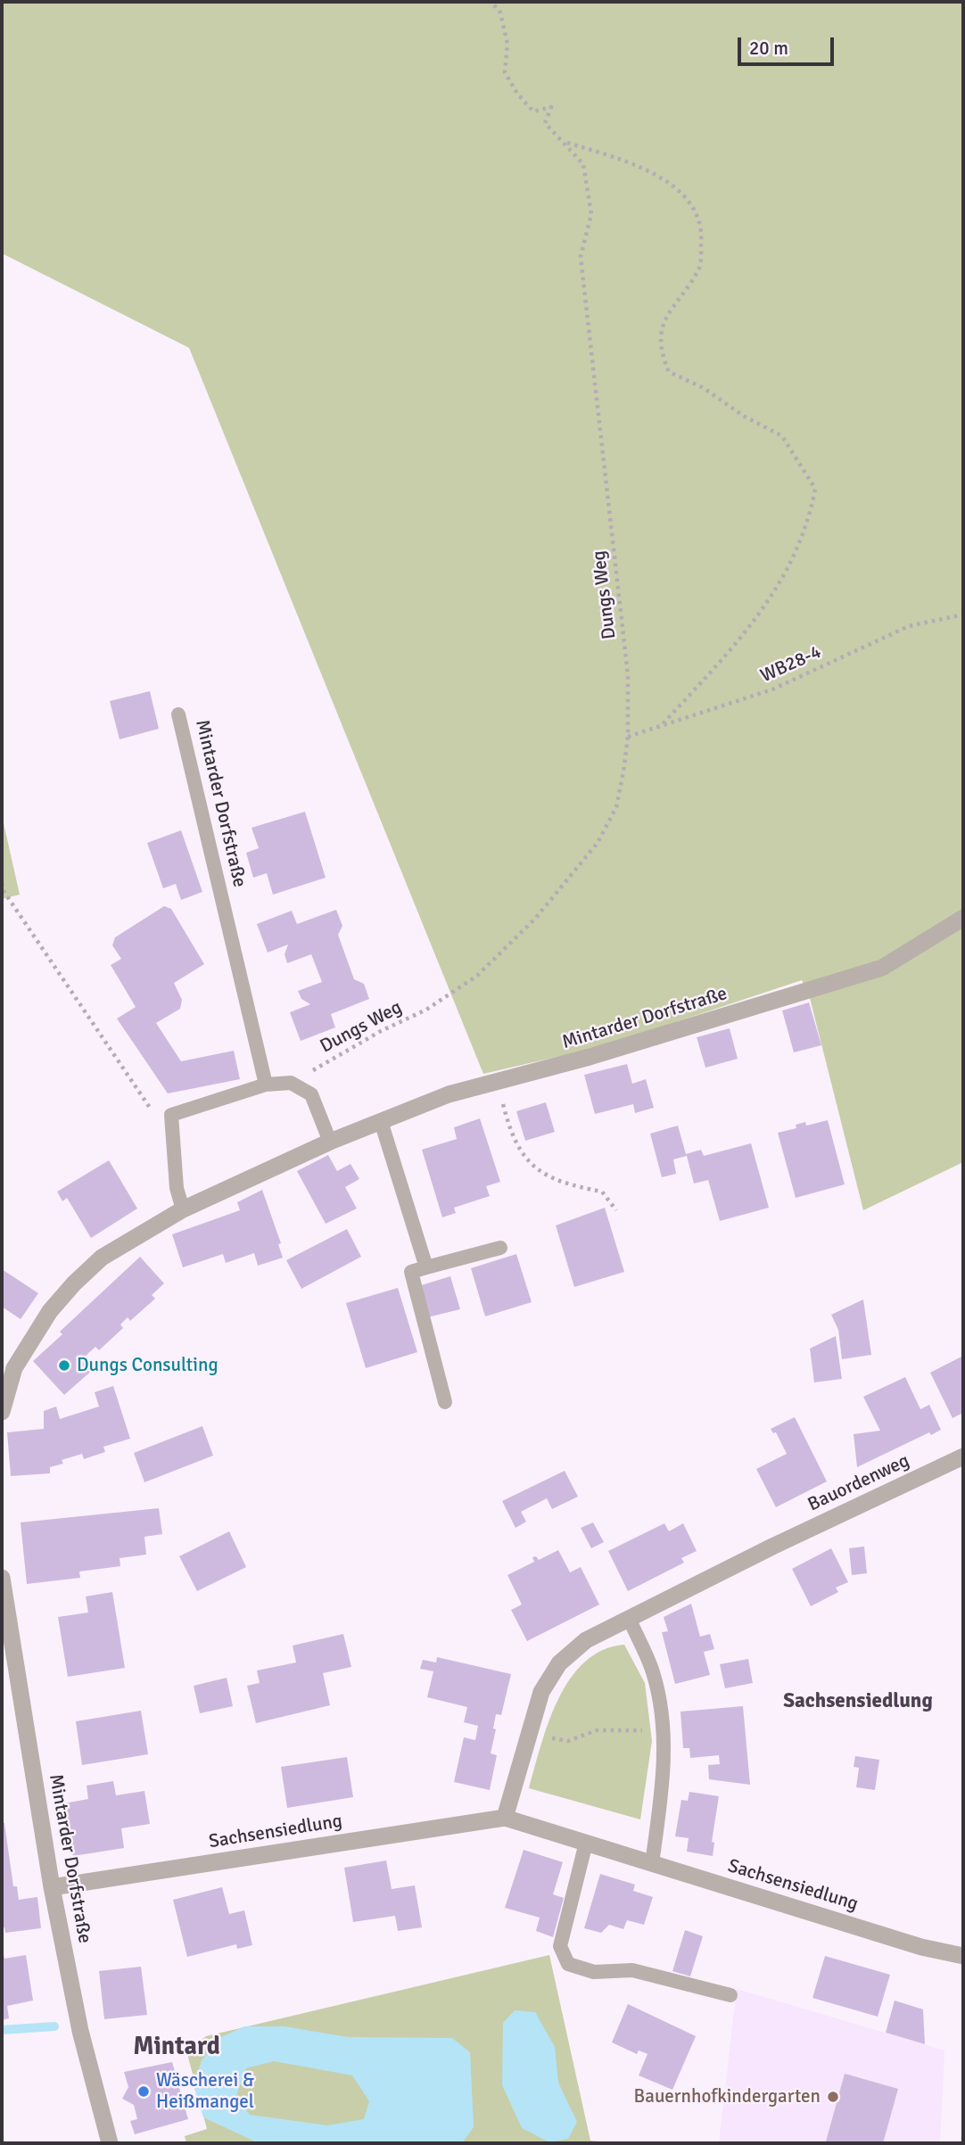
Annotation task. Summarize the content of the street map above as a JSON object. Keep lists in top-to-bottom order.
{
  "streets": {
    "street": ["Mintarder Dorfstraße", "Bauordenweg", "Sachsensiedlung"],
    "path": ["Dungs Weg", "WB28-4"]
  },
  "crossings": [
    ["Dungs Weg", "WB28-4"],
    ["Mintarder Dorfstraße", "Sachsensiedlung"]
  ],
  "districts": ["Sachsensiedlung", "Mintard"],
  "places": ["Dungs Consulting", "Wäscherei & Heißmangel", "Bauernhofkindergarten"],
  "scale_bar": "20 m"
}
